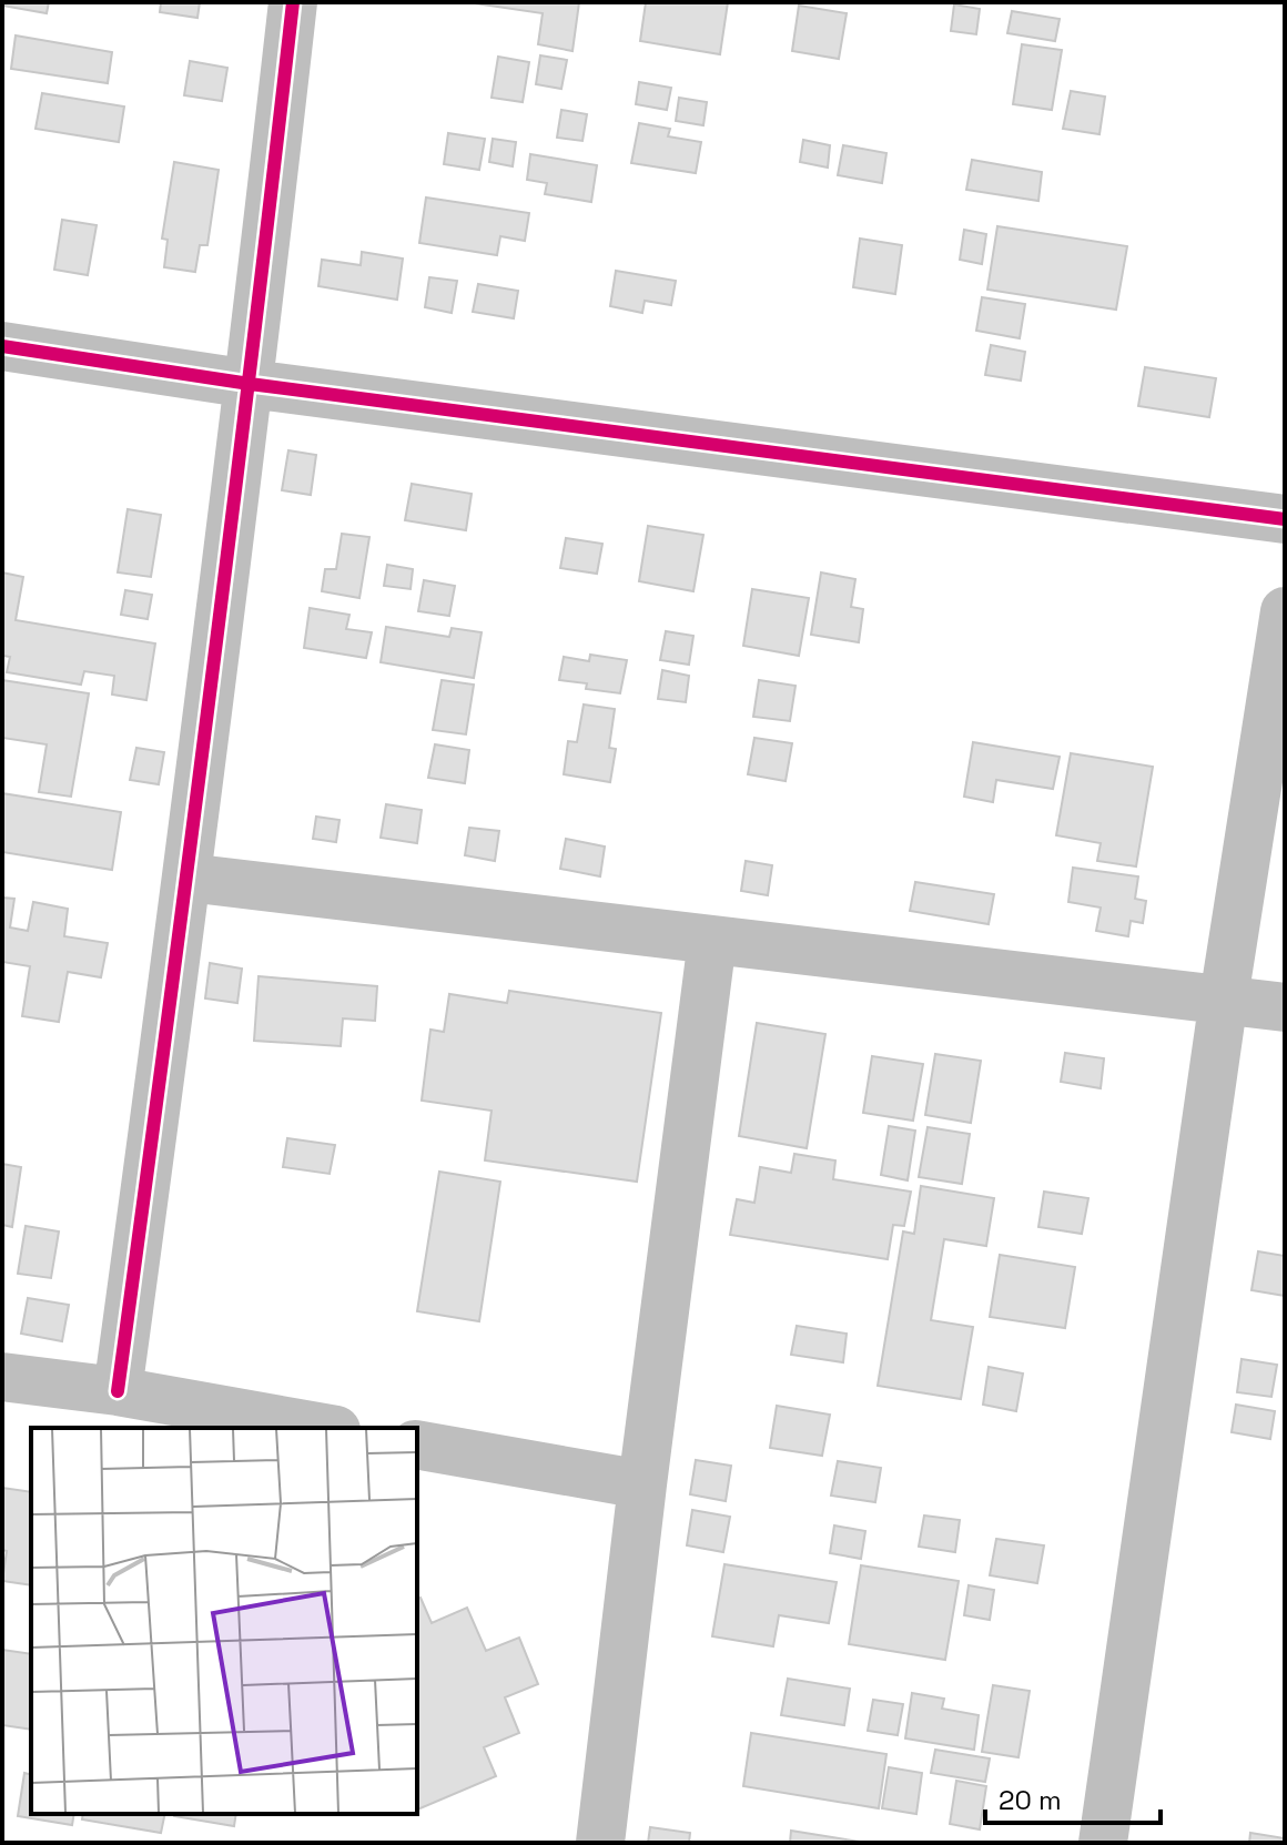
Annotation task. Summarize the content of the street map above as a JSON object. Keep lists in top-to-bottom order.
{
  "scale_bar": "20 m"
}
